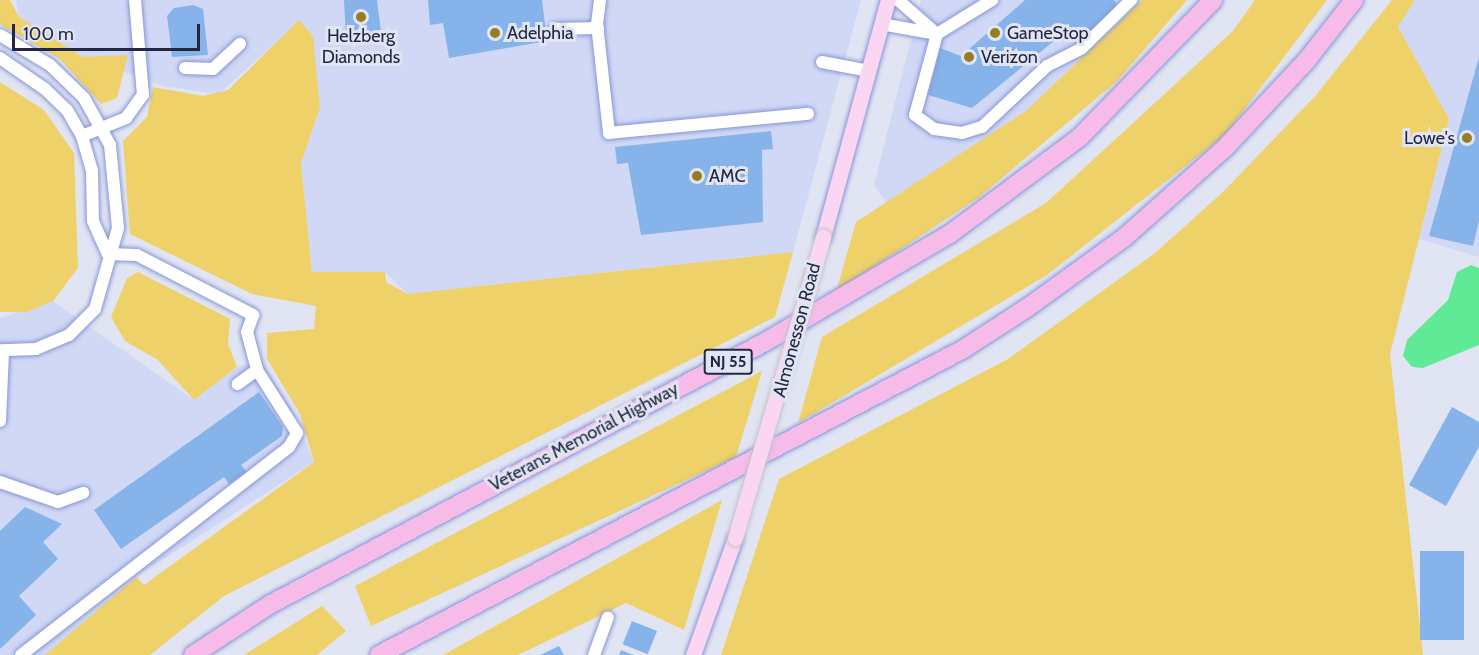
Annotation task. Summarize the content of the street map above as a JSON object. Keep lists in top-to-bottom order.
{
  "streets": {
    "highway": ["NJ 55", "Veterans Memorial Highway"],
    "main road": ["Almonesson Road"]
  },
  "places": [
    "Helzberg Diamonds",
    "Adelphia",
    "GameStop",
    "Verizon",
    "Lowe's",
    "AMC"
  ],
  "scale_bar": "100 m"
}
